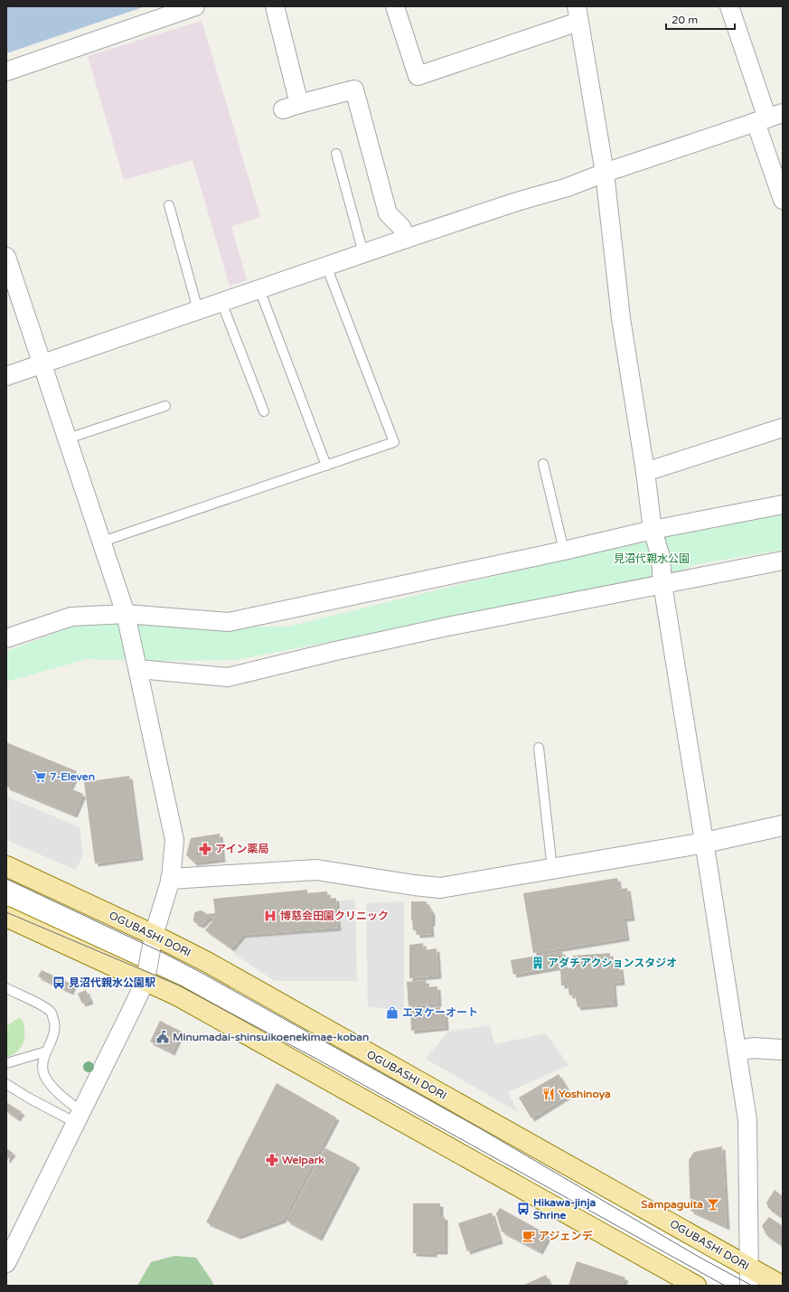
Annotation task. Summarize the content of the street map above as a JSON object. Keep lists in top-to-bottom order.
{
  "streets": {
    "main road": ["OGUBASHI DORI"]
  },
  "parks": ["見沼代親水公園"],
  "places": {
    "supermarket": ["7-Eleven"],
    "pharmacy": ["アイン薬局", "Welpark"],
    "hospital": ["博慈会田園クリニック"],
    "building": ["アダチアクションスタジオ"],
    "bus stop": ["見沼代親水公園駅", "Hikawa-jinja Shrine"],
    "shop": ["エヌケーオート"],
    "public building": ["Minumadai-shinsuikoenekimae-koban"],
    "restaurant": ["Yoshinoya"],
    "bar": ["Sampaguita"],
    "cafe": ["アジェンデ"]
  },
  "scale_bar": "20 m"
}
